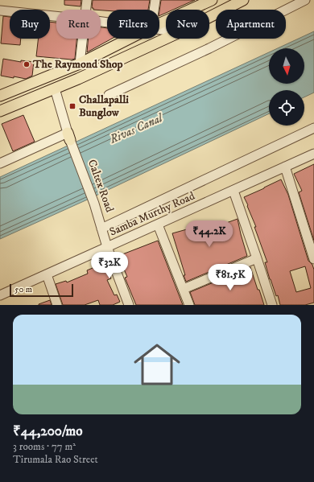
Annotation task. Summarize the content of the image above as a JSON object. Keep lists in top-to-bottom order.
{
  "streets": {
    "main road": ["Caltex Road"],
    "street": ["Samba Murthy Road"]
  },
  "crossings": [
    ["Caltex Road", "Samba Murthy Road"]
  ],
  "water": ["Rivas Canal"],
  "places": {
    "other": ["The Raymond Shop"],
    "transit": ["Challapalli Bunglow"]
  },
  "scale_bar": "50 m",
  "north": "bottom",
  "page": {
    "chip": [
      "Buy",
      "Rent",
      "Filters",
      "New",
      "Apartment"
    ],
    "price": ["₹44.2K", "₹32K", "₹81.5K"],
    "scale": "50 m",
    "list": [
      {
        "name": "₹44,200/mo",
        "note": "3 rooms · 77 m² · Tirumala Rao Street"
      }
    ]
  }
}
